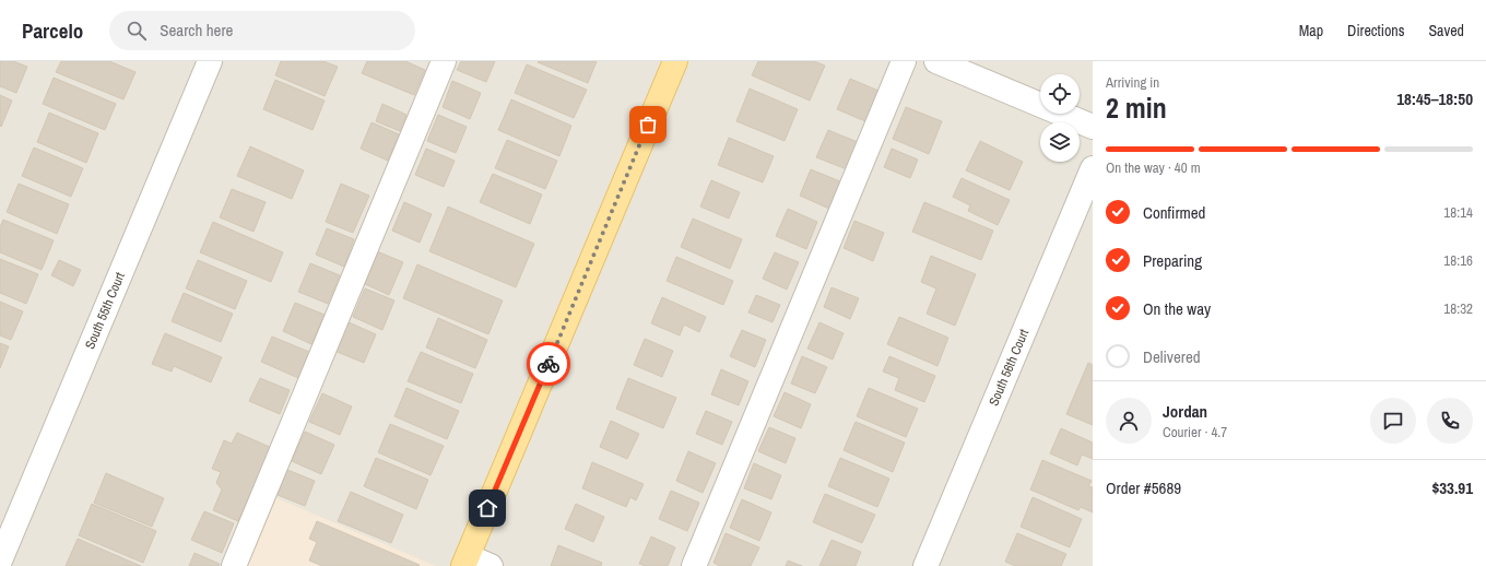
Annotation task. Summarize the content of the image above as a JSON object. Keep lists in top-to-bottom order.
{
  "streets": {
    "street": ["South 55th Court", "South 56th Court"]
  },
  "page": {
    "header": "Parcelo",
    "search": "Search here",
    "nav": ["Map", "Directions", "Saved"],
    "heading": ["2 min", "Arriving in", "18:45–18:50"],
    "panel": [
      "Jordan",
      "Courier · 4.7",
      "Order #5689",
      "$33.91"
    ],
    "bar": "On the way · 40 m",
    "list": [
      ["Confirmed", "18:14"],
      ["Preparing", "18:16"],
      ["On the way", "18:32"],
      "Delivered"
    ]
  }
}
